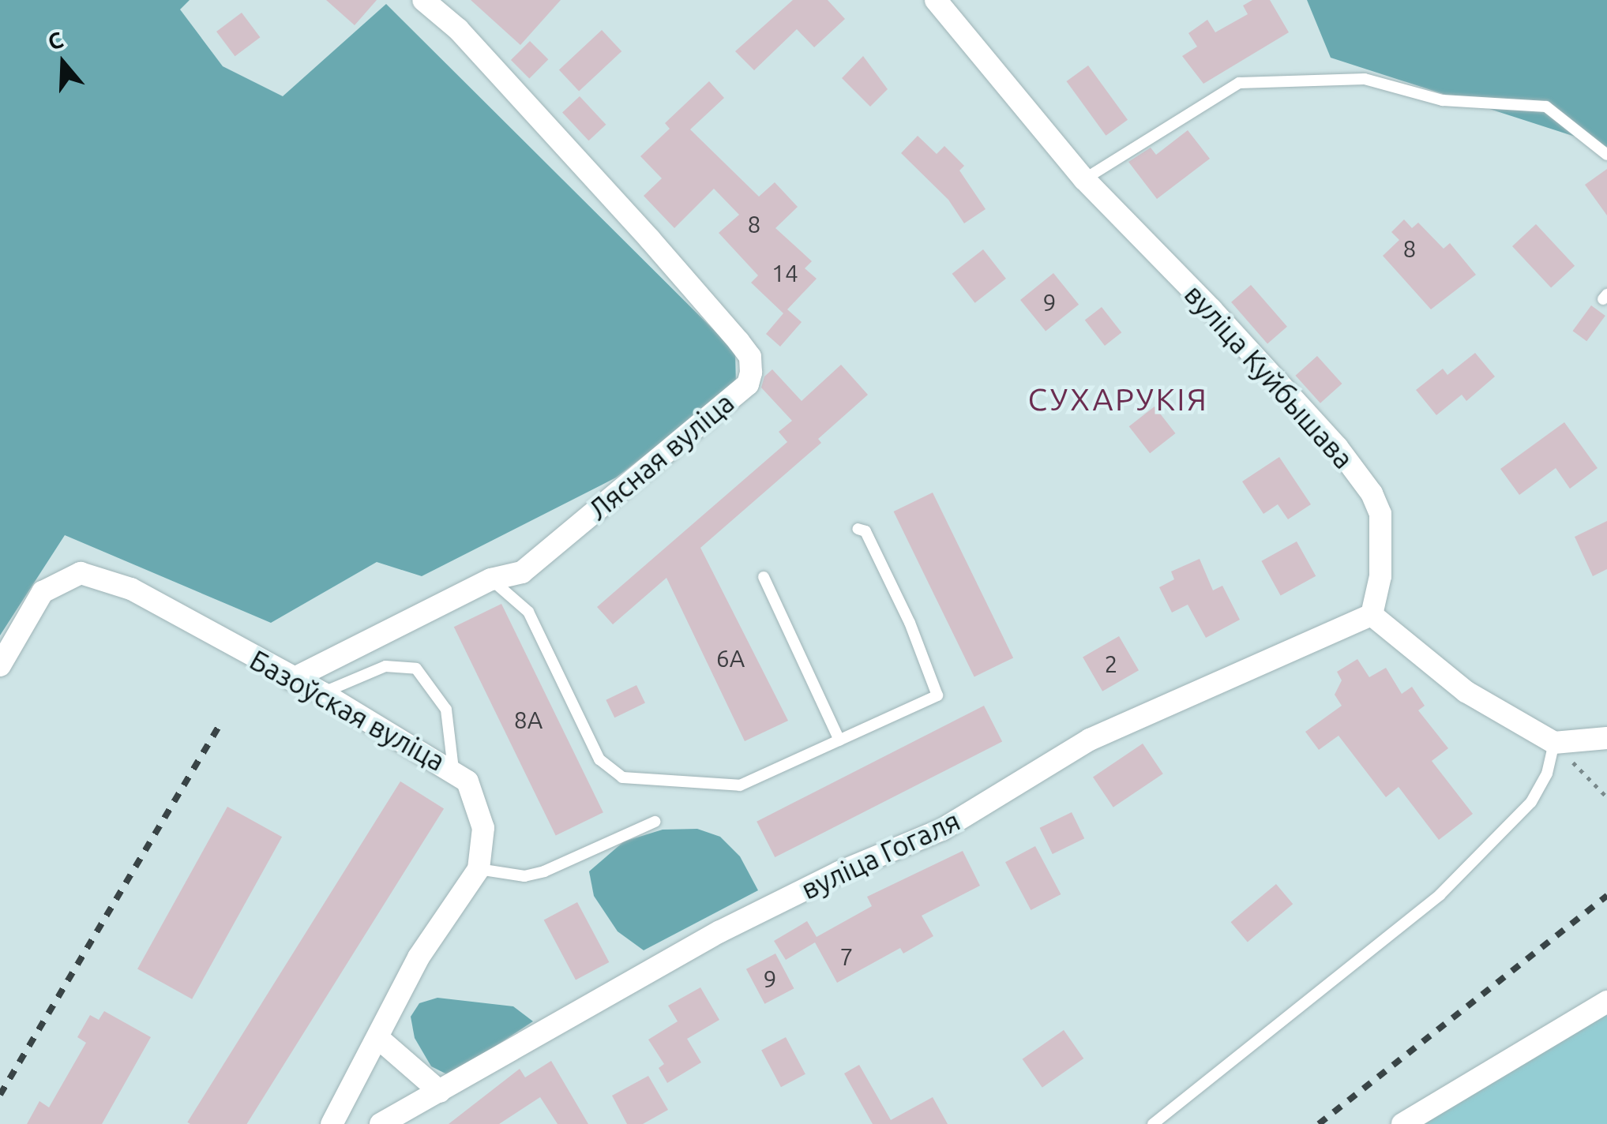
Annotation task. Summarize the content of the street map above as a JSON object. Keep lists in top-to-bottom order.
{
  "streets": {
    "street": [
      "вуліца Куйбышава",
      "Лясная вуліца",
      "Базоўская вуліца",
      "вуліца Гогаля"
    ]
  },
  "crossings": [
    ["вуліца Куйбышава", "вуліца Гогаля"],
    ["Лясная вуліца", "Базоўская вуліца"]
  ],
  "districts": ["СУХАРУКІЯ"],
  "house_numbers": [
    "8",
    "8",
    "14",
    "9",
    "6А",
    "2",
    "8А",
    "7",
    "9"
  ],
  "north": "top"
}
